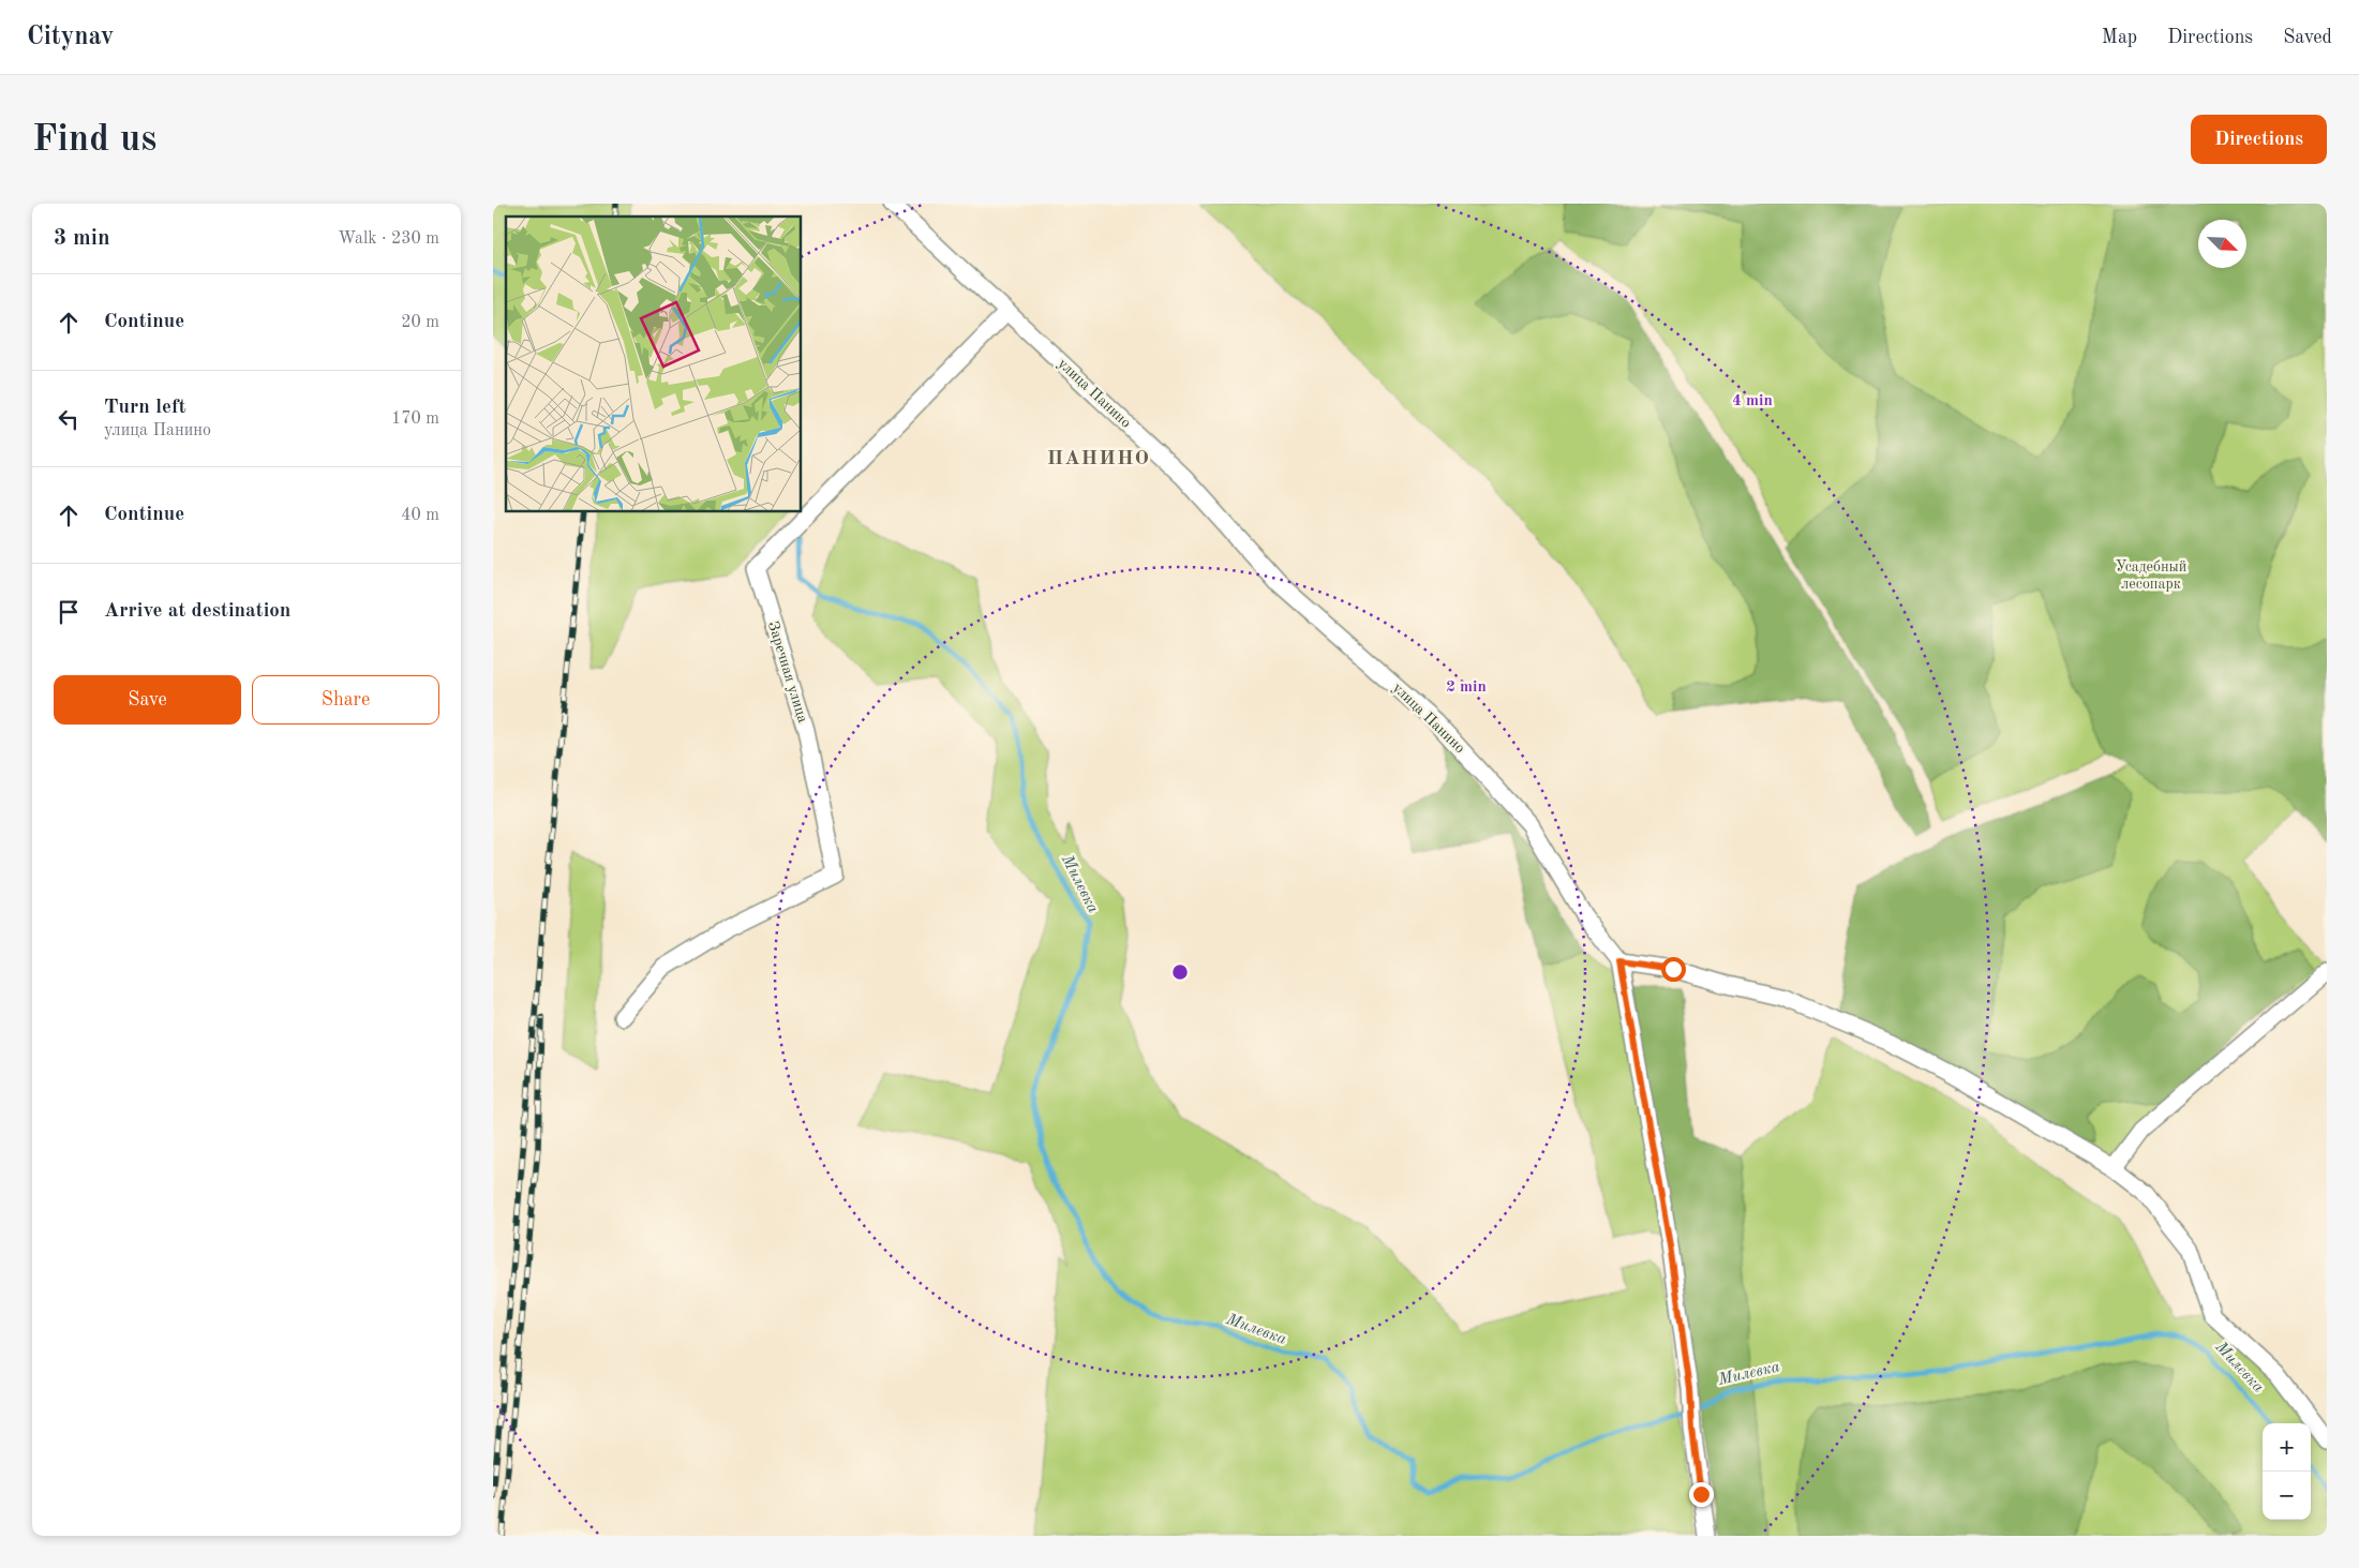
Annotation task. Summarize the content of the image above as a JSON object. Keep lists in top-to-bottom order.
{
  "streets": {
    "street": ["улица Панино", "Заречная улица"]
  },
  "crossings": [
    ["улица Панино", "Заречная улица"]
  ],
  "districts": ["ПАНИНО"],
  "water": ["Милевка"],
  "parks": ["Усадебный лесопарк"],
  "north": "bottom right",
  "page": {
    "header": "Citynav",
    "nav": ["Map", "Directions", "Saved"],
    "buttons": [
      "Directions",
      ["Save", "Share"]
    ],
    "title": "Find us",
    "heading": ["3 min", "Walk · 230 m"],
    "list": [
      ["Continue", "20 m"],
      ["Turn left", "улица Панино", "170 m"],
      ["Continue", "40 m"],
      "Arrive at destination"
    ],
    "map_buttons": ["+", "−"]
  },
  "rings": ["4 min", "2 min"]
}
